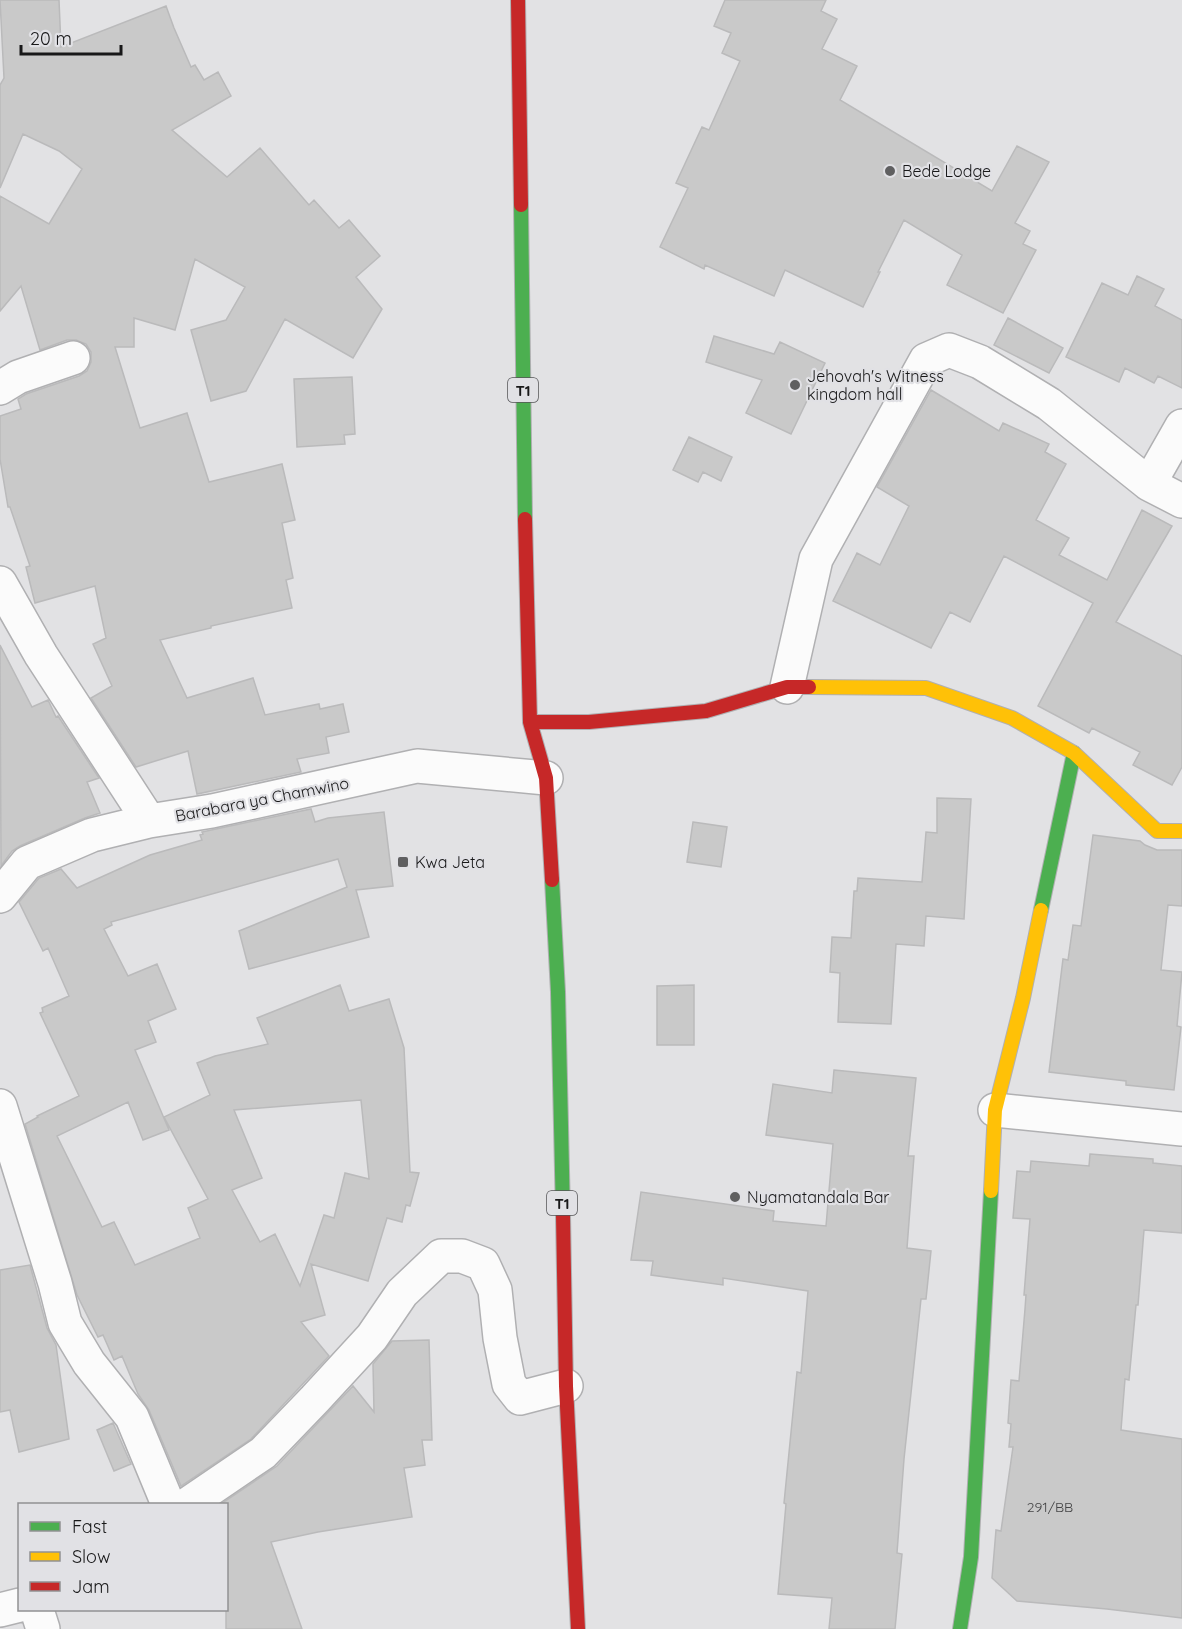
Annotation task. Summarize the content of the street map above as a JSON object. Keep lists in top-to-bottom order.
{
  "streets": {
    "main road": ["T1"],
    "street": ["Barabara ya Chamwino"]
  },
  "crossings": [
    ["T1", "Barabara ya Chamwino"]
  ],
  "places": {
    "other": ["Bede Lodge", "Jehovah's Witness kingdom hall", "Nyamatandala Bar"],
    "transit": ["Kwa Jeta"]
  },
  "house_numbers": ["291/BB"],
  "legend": ["Fast", "Slow", "Jam"],
  "scale_bar": "20 m"
}
